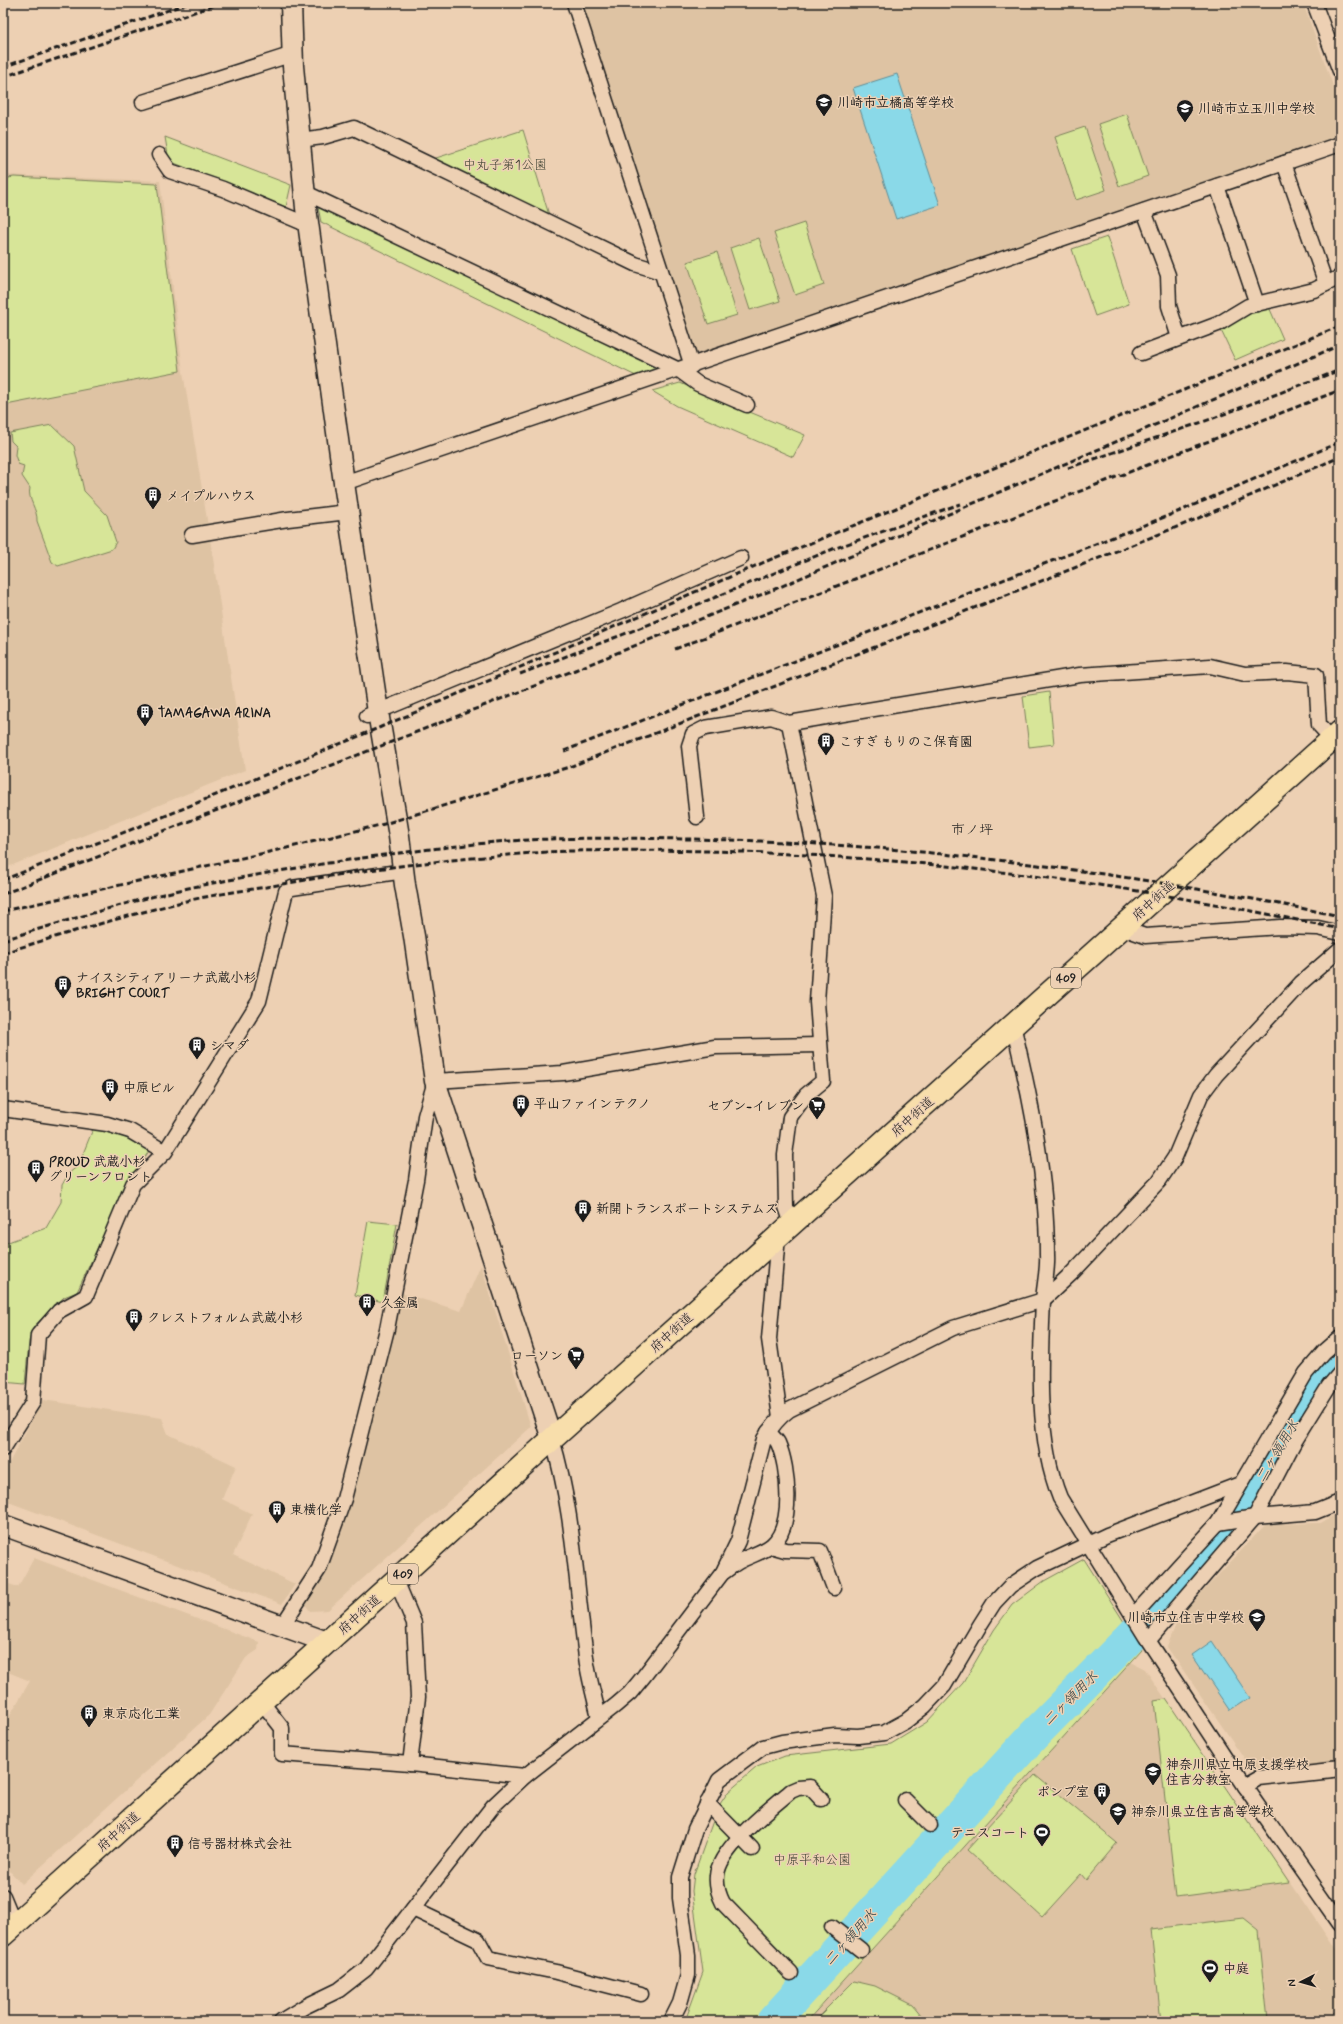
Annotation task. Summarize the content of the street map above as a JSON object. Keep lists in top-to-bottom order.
{
  "streets": {
    "highway": ["府中街道", "409"]
  },
  "districts": ["市ノ坪"],
  "water": ["二ヶ領用水"],
  "parks": ["中丸子第1公園", "中原平和公園"],
  "places": {
    "school or university": [
      "川崎市立橘高等学校",
      "川崎市立玉川中学校",
      "川崎市立住吉中学校",
      "神奈川県立中原支援学校 住吉分教室",
      "神奈川県立住吉高等学校"
    ],
    "building": [
      "メイプルハウス",
      "TAMAGAWA ARINA",
      "こすぎ もりのこ保育園",
      "ナイスシティアリーナ武蔵小杉 BRIGHT COURT",
      "シマダ",
      "中原ビル",
      "平山ファインテクノ",
      "PROUD 武蔵小杉 グリーンフロント",
      "新開トランスポートシステムズ",
      "久金属",
      "クレストフォルム武蔵小杉",
      "東横化学",
      "東京応化工業",
      "ポンプ室",
      "信号器材株式会社"
    ],
    "supermarket": ["セブン-イレブン", "ローソン"],
    "sports": ["テニスコート", "中庭"]
  },
  "north": "left"
}
